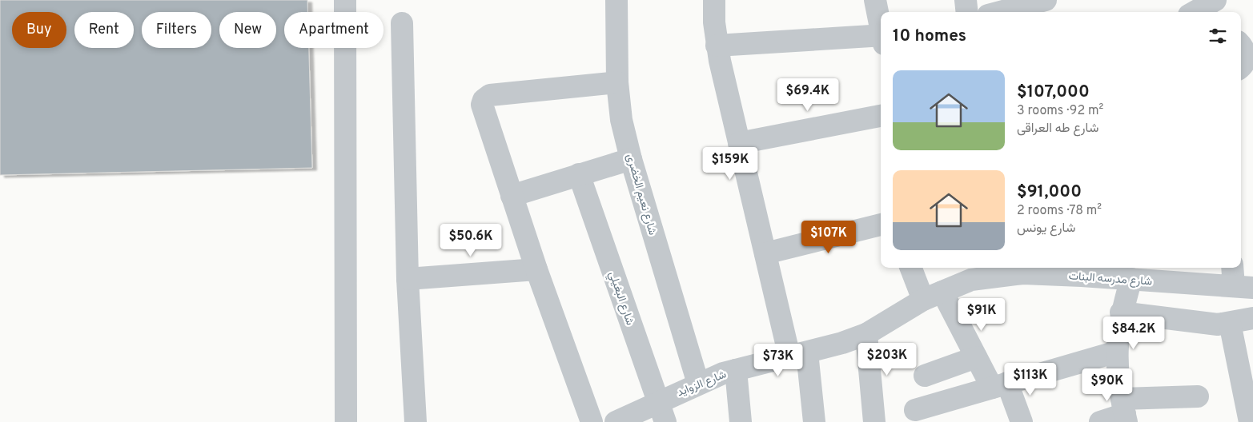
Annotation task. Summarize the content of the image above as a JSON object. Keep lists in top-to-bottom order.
{
  "streets": {
    "street": [
      "شارع نعيم الخضرى",
      "شارع مدرسه البنات",
      "شارع البغيلي",
      "شارع الزوايد"
    ]
  },
  "crossings": [
    ["شارع نعيم الخضرى", "شارع الزوايد"],
    ["شارع مدرسه البنات", "شارع الزوايد"],
    ["شارع البغيلي", "شارع الزوايد"]
  ],
  "page": {
    "chip": [
      "Buy",
      "Rent",
      "Filters",
      "New",
      "Apartment"
    ],
    "heading": "10 homes",
    "list": [
      {
        "name": "$107,000",
        "note": "3 rooms · 92 m² · شارع طه العراقى"
      },
      {
        "name": "$91,000",
        "note": "2 rooms · 78 m² · شارع يونس"
      }
    ],
    "price": [
      "$69.4K",
      "$159K",
      "$107K",
      "$50.6K",
      "$91K",
      "$84.2K",
      "$203K",
      "$73K",
      "$113K",
      "$90K"
    ]
  }
}
